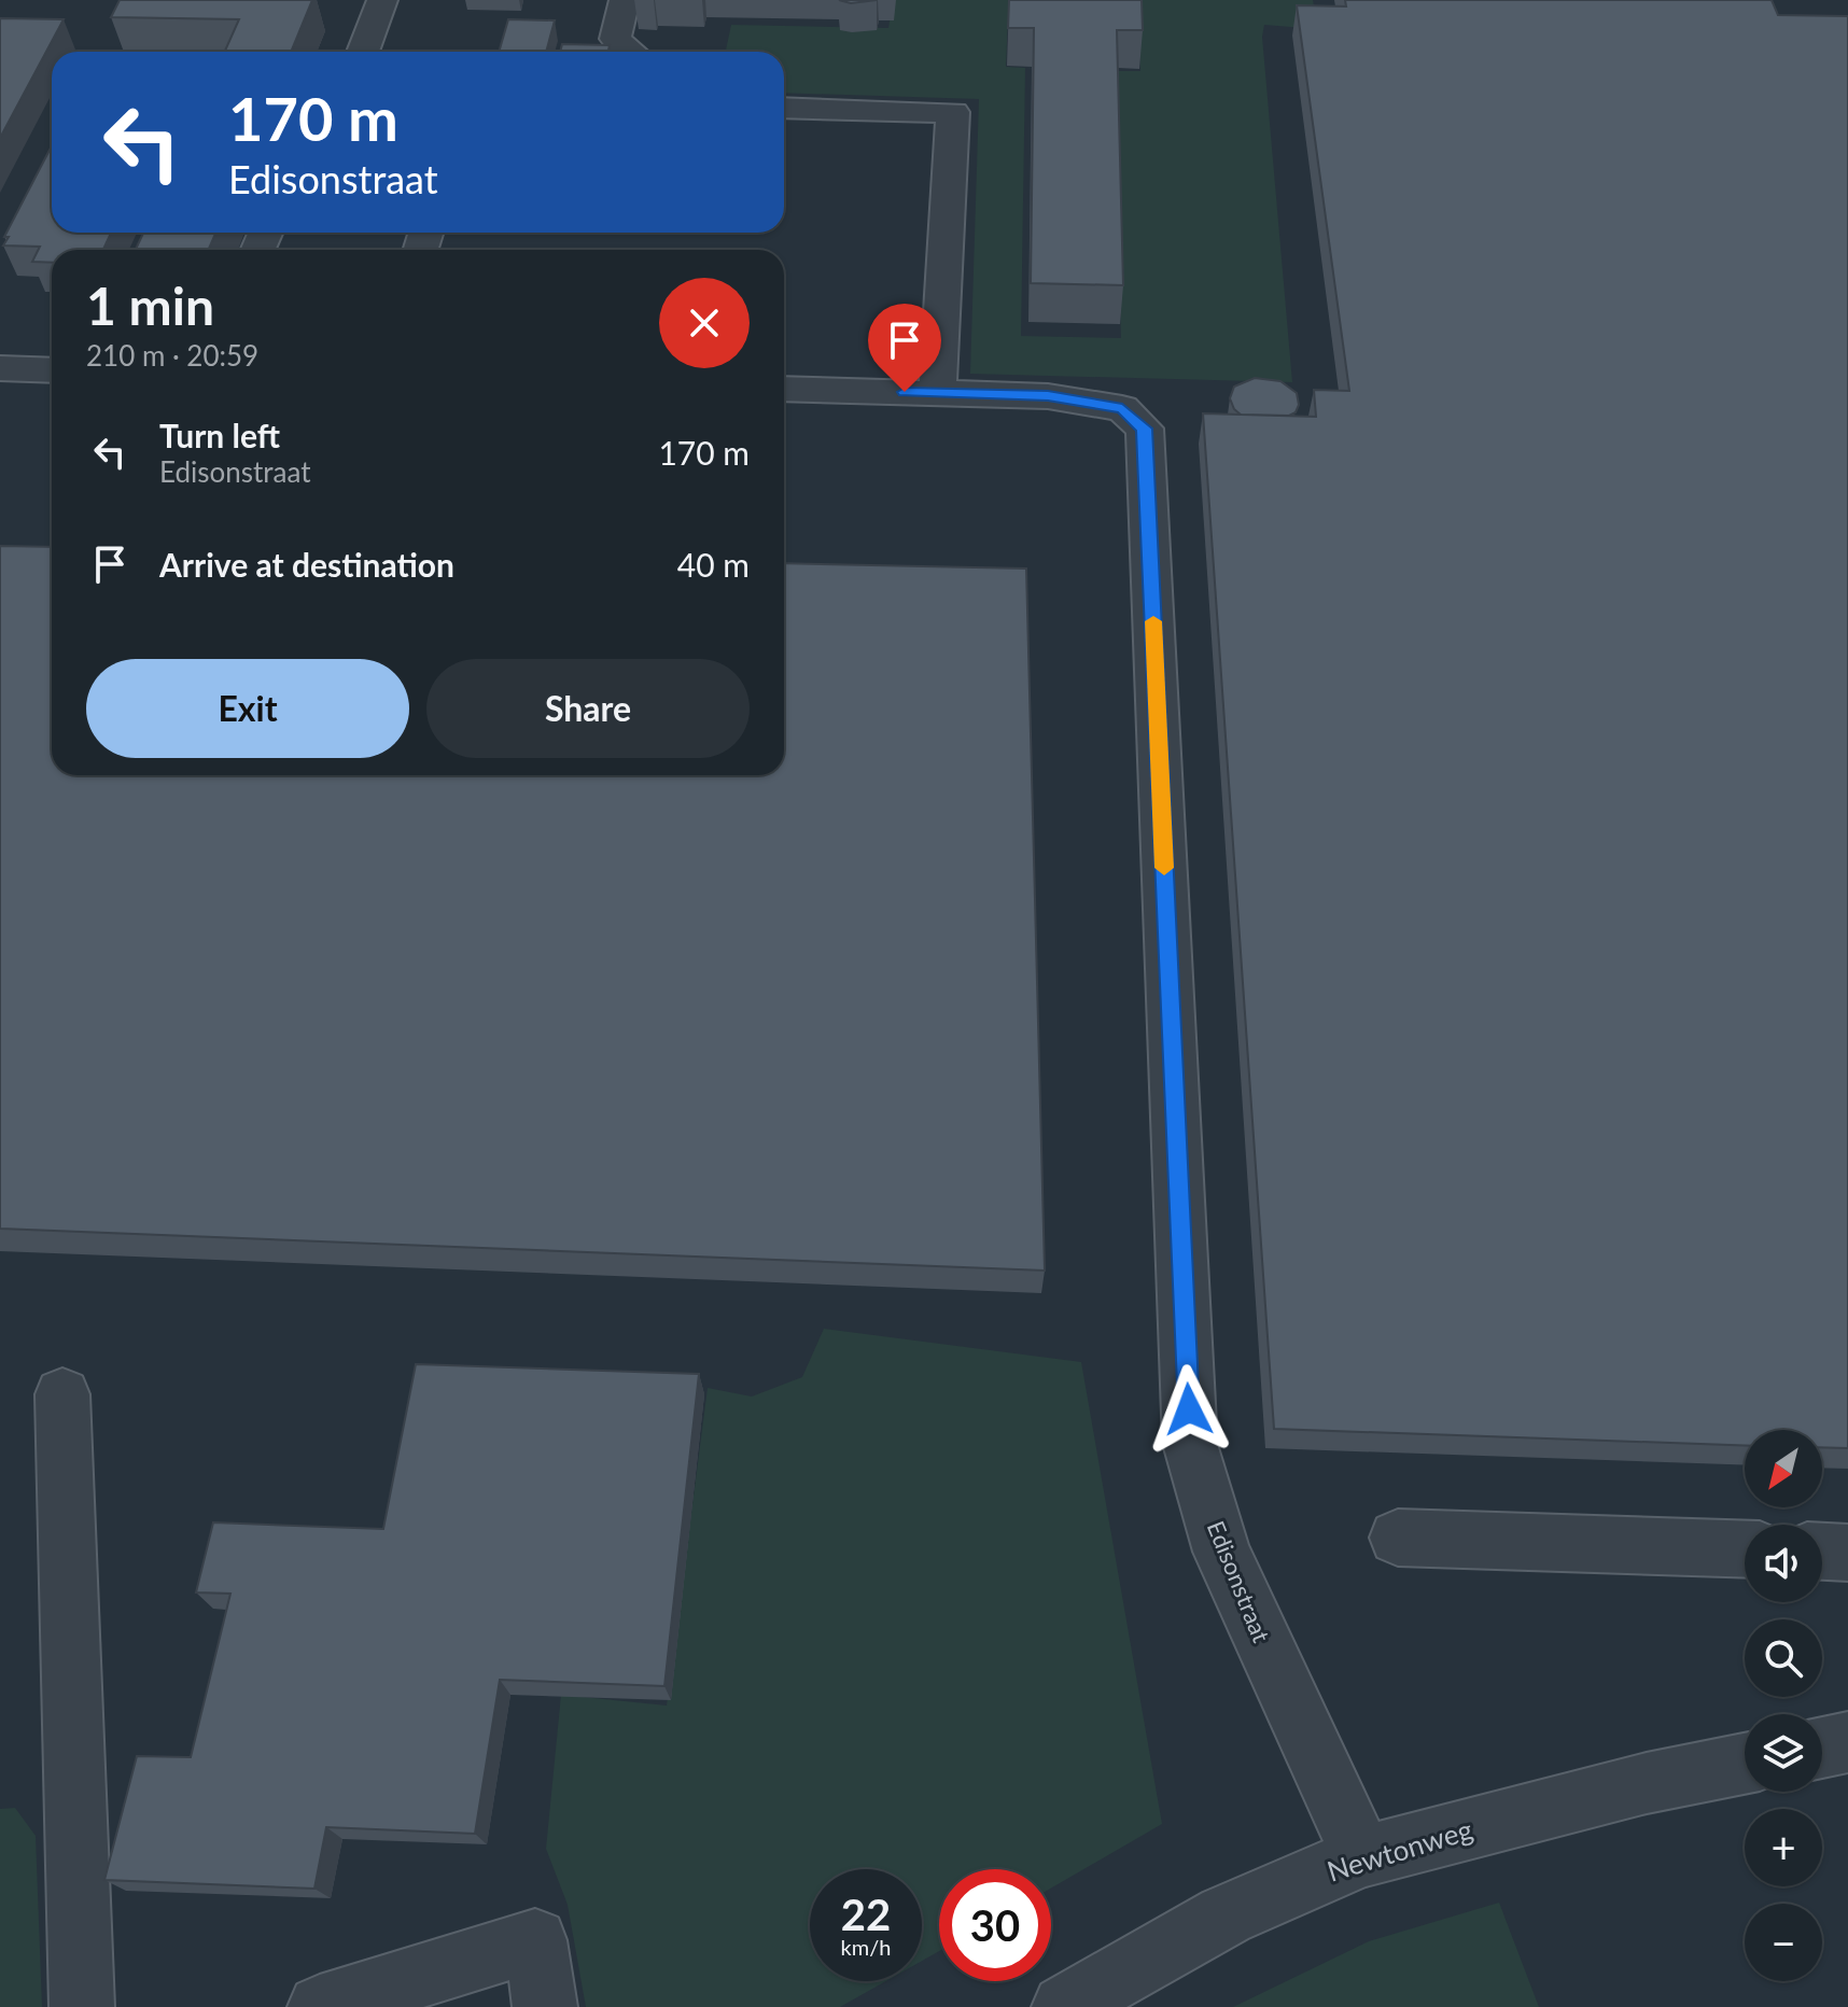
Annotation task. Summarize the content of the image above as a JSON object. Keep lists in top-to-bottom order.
{
  "streets": {
    "street": ["Edisonstraat", "Newtonweg"]
  },
  "crossings": [
    ["Edisonstraat", "Newtonweg"]
  ],
  "north": "bottom left",
  "page": {
    "turn": ["170 m", "Edisonstraat"],
    "heading": ["1 min", "210 m · 20:59"],
    "list": [
      {
        "name": "Turn left",
        "note": "Edisonstraat",
        "value": "170 m"
      },
      {
        "name": "Arrive at destination",
        "value": "40 m"
      }
    ],
    "buttons": ["Exit", "Share"],
    "map_buttons": ["+", "−"],
    "speed": "22 km/h",
    "limit": "30"
  }
}
